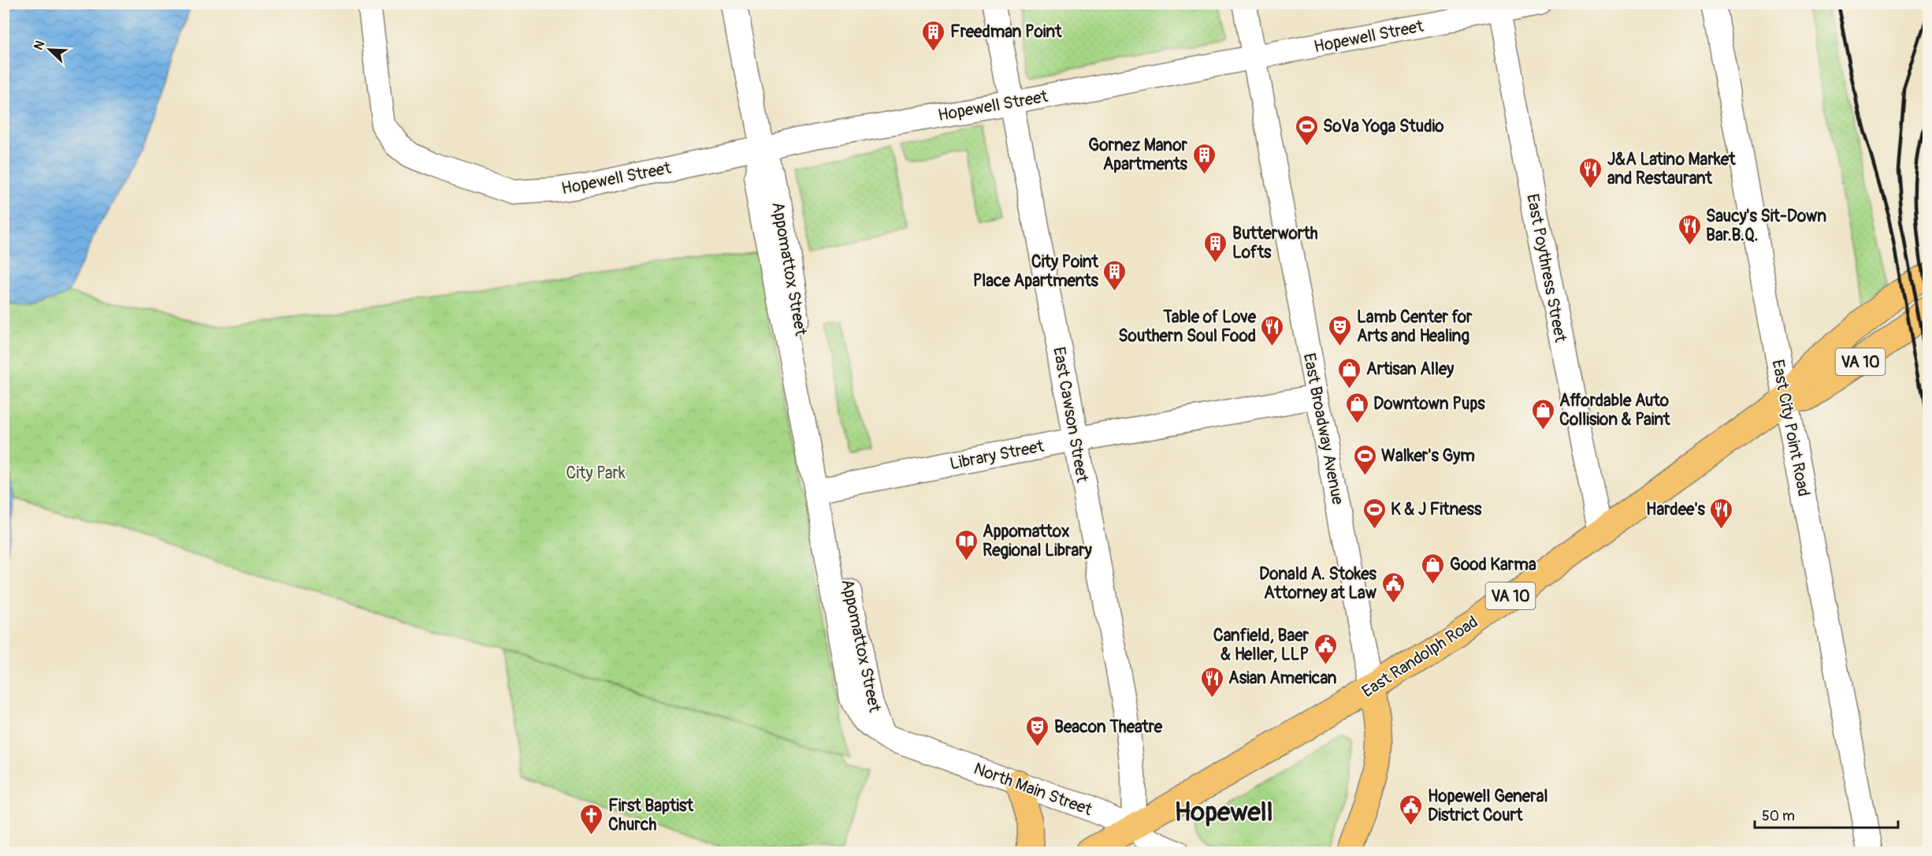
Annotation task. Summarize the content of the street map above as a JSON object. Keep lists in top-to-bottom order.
{
  "streets": {
    "main road": ["VA 10", "East Broadway Avenue", "East Randolph Road"],
    "street": [
      "Hopewell Street",
      "East Poythress Street",
      "Appomattox Street",
      "East Cawson Street",
      "East City Point Road",
      "Library Street",
      "North Main Street"
    ]
  },
  "crossings": [
    ["Hopewell Street", "East Poythress Street"],
    ["Hopewell Street", "Appomattox Street"],
    ["Hopewell Street", "East Cawson Street"],
    ["Hopewell Street", "East Broadway Avenue"],
    ["East Poythress Street", "East Randolph Road"],
    ["Appomattox Street", "Library Street"],
    ["Appomattox Street", "North Main Street"],
    ["VA 10", "East Cawson Street"],
    ["VA 10", "East Randolph Road"],
    ["VA 10", "North Main Street"],
    ["East Cawson Street", "Library Street"],
    ["East Cawson Street", "East Randolph Road"],
    ["East Cawson Street", "North Main Street"],
    ["East City Point Road", "East Randolph Road"],
    ["East Broadway Avenue", "Library Street"],
    ["East Broadway Avenue", "East Randolph Road"],
    ["East Randolph Road", "North Main Street"]
  ],
  "districts": ["Hopewell"],
  "parks": ["City Park"],
  "places": {
    "building": [
      "Freedman Point",
      "Gornez Manor Apartments",
      "Butterworth Lofts",
      "City Point Place Apartments"
    ],
    "sports": ["SoVa Yoga Studio", "Walker's Gym", "K & J Fitness"],
    "restaurant": [
      "J&A Latino Market and Restaurant",
      "Saucy's Sit-Down Bar.B.Q.",
      "Table of Love Southern Soul Food",
      "Hardee's",
      "Asian American"
    ],
    "theatre": ["Lamb Center for Arts and Healing", "Beacon Theatre"],
    "shop": [
      "Artisan Alley",
      "Downtown Pups",
      "Affordable Auto Collision & Paint",
      "Good Karma"
    ],
    "library": ["Appomattox Regional Library"],
    "public building": ["Donald A. Stokes Attorney at Law", "Canfield, Baer & Heller, LLP", "Hopewell General District Court"],
    "church": ["First Baptist Church"]
  },
  "scale_bar": "50 m",
  "north": "top left"
}
